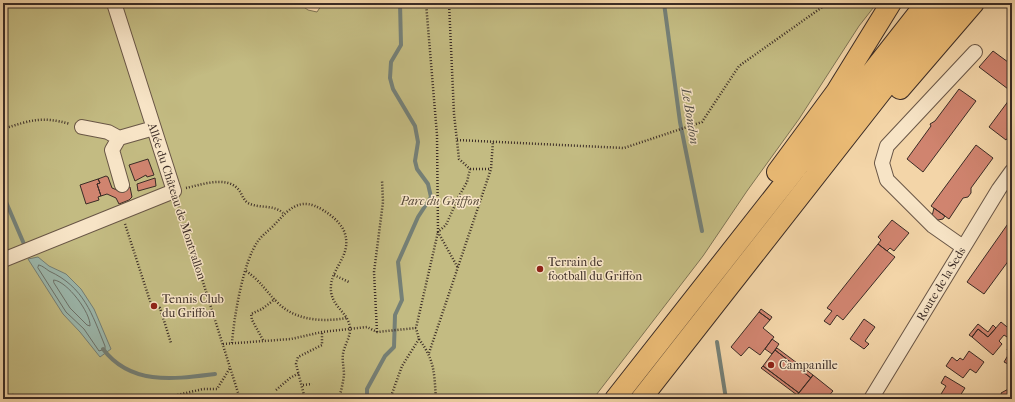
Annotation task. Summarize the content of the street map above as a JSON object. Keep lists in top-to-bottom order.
{
  "streets": {
    "street": ["Allée du Château de Montvallon", "Route de la Seds"]
  },
  "water": ["Le Bondon"],
  "parks": ["Parc du Griffon"],
  "places": ["Terrain de football du Griffon", "Tennis Club du Griffon", "Campanille"]
}
